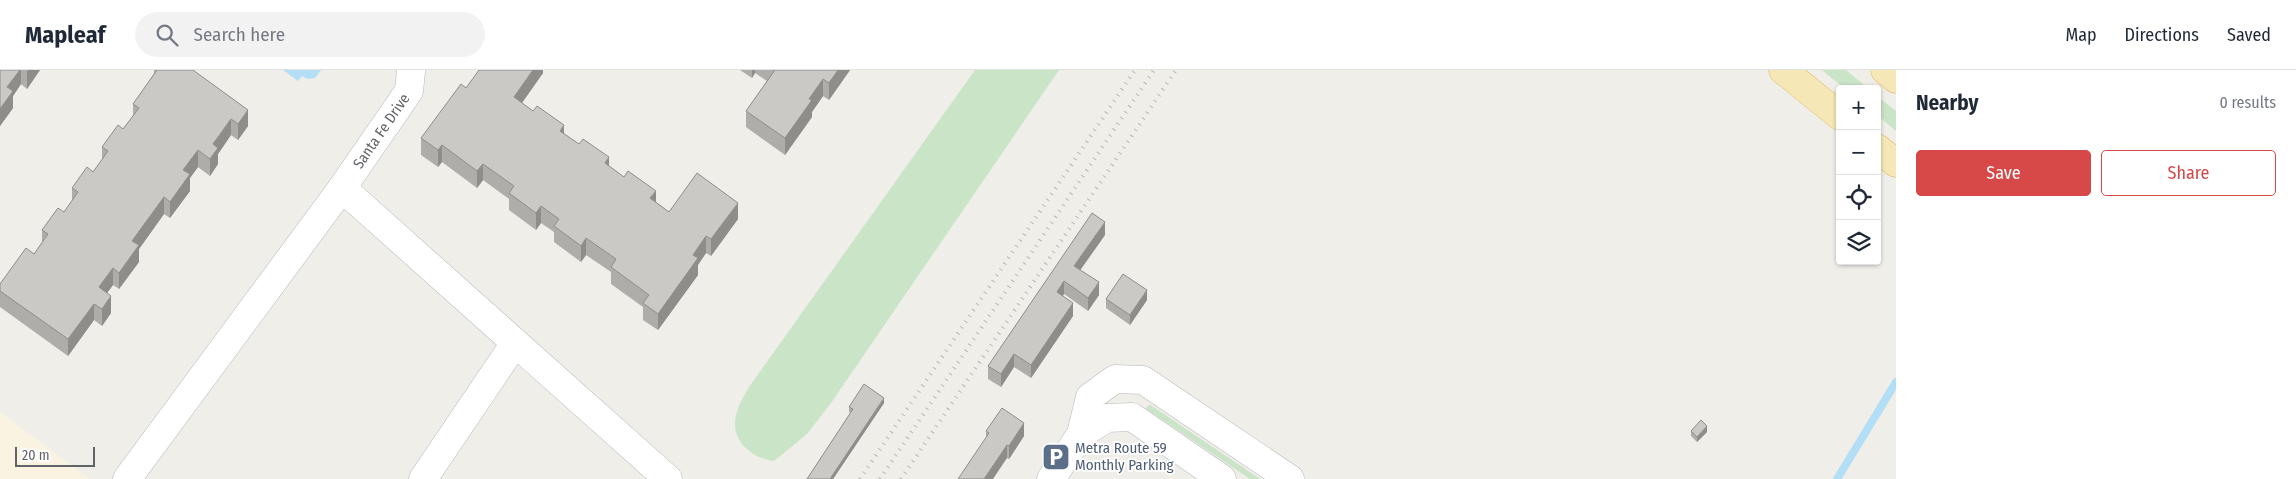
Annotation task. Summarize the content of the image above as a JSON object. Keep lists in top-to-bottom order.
{
  "streets": {
    "street": ["Santa Fe Drive"]
  },
  "places": {
    "parking": ["Metra Route 59 Monthly Parking"]
  },
  "scale_bar": "20 m",
  "page": {
    "header": "Mapleaf",
    "search": "Search here",
    "nav": ["Map", "Directions", "Saved"],
    "heading": ["Nearby", "0 results"],
    "map_buttons": ["+", "−"],
    "buttons": ["Save", "Share"],
    "scale": "20 m"
  }
}
